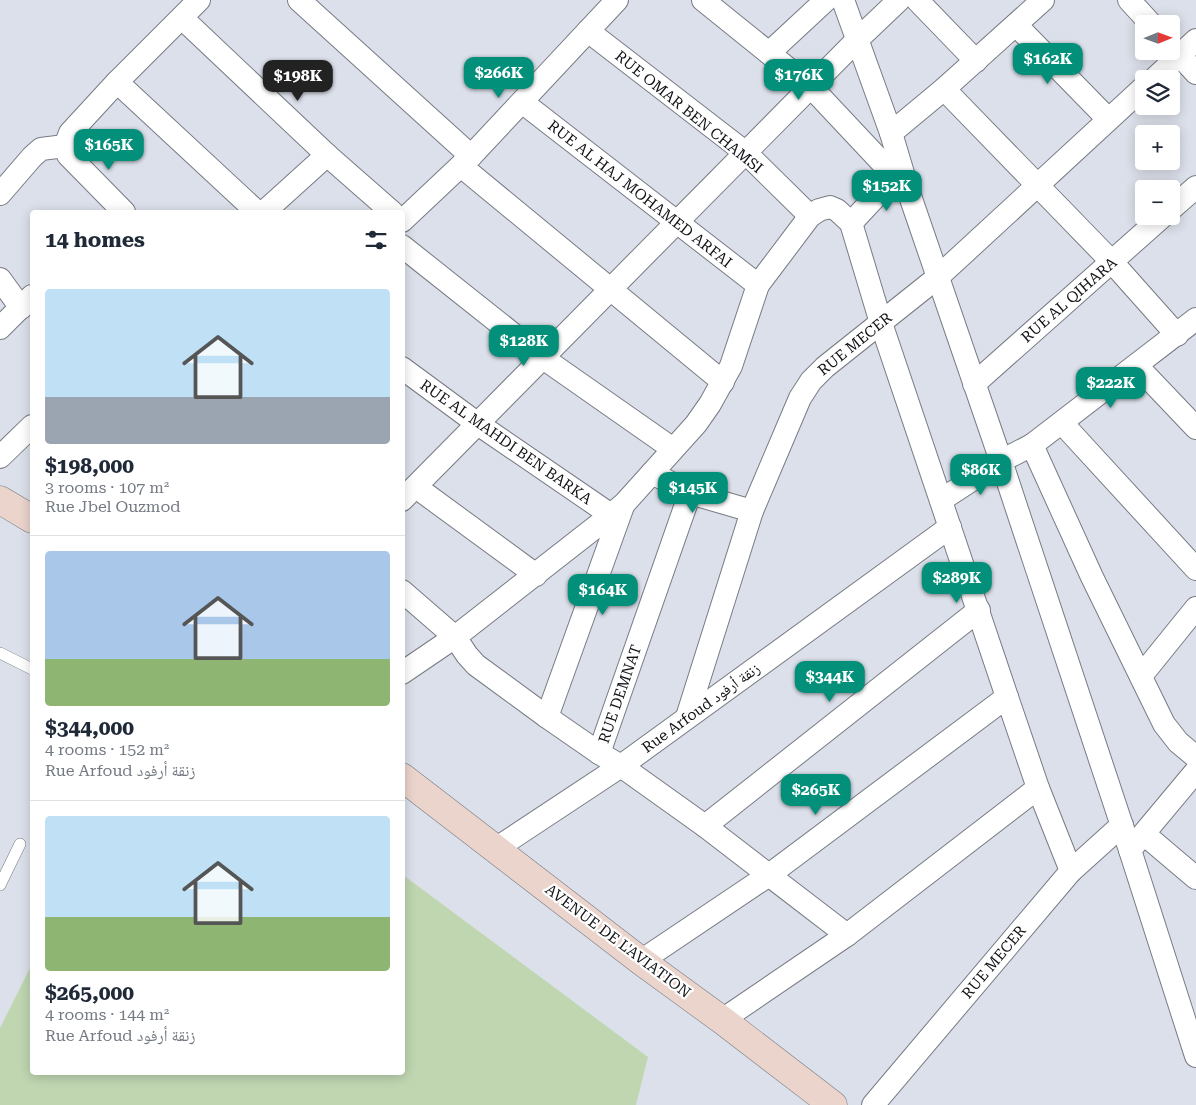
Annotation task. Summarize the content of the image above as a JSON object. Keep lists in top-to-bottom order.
{
  "streets": {
    "street": [
      "RUE OMAR BEN CHAMSI",
      "RUE AL HAJ MOHAMED ARFAI",
      "RUE AL QIHARA",
      "RUE MECER",
      "RUE AL MAHDI BEN BARKA",
      "RUE DEMNAT",
      "Rue Arfoud زنقة أرفود",
      "AVENUE DE L'AVIATION"
    ]
  },
  "crossings": [
    ["RUE MECER", "Rue Arfoud زنقة أرفود"],
    ["Rue Arfoud زنقة أرفود", "AVENUE DE L'AVIATION"]
  ],
  "north": "right",
  "page": {
    "map_buttons": ["+", "−"],
    "price": [
      "$162K",
      "$266K",
      "$176K",
      "$198K",
      "$165K",
      "$152K",
      "$128K",
      "$222K",
      "$86K",
      "$145K",
      "$289K",
      "$164K",
      "$344K",
      "$265K"
    ],
    "heading": "14 homes",
    "list": [
      {
        "name": "$198,000",
        "note": "3 rooms · 107 m² · Rue Jbel Ouzmod"
      },
      {
        "name": "$344,000",
        "note": "4 rooms · 152 m² · Rue Arfoud زنقة أرفود"
      },
      {
        "name": "$265,000",
        "note": "4 rooms · 144 m² · Rue Arfoud زنقة أرفود"
      }
    ]
  }
}
